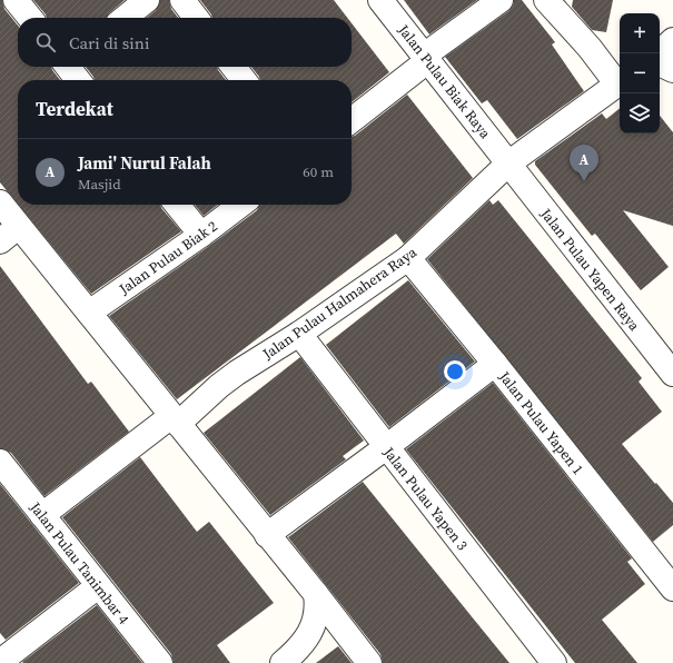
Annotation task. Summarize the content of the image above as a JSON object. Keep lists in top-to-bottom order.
{
  "streets": {
    "street": [
      "Jalan Pulau Biak Raya",
      "Jalan Pulau Biak 2",
      "Jalan Pulau Yapen Raya",
      "Jalan Pulau Halmahera Raya",
      "Jalan Pulau Yapen 1",
      "Jalan Pulau Yapen 3",
      "Jalan Pulau Tanimbar 4"
    ]
  },
  "crossings": [
    ["Jalan Pulau Biak Raya", "Jalan Pulau Yapen Raya"],
    ["Jalan Pulau Biak Raya", "Jalan Pulau Halmahera Raya"],
    ["Jalan Pulau Yapen Raya", "Jalan Pulau Halmahera Raya"],
    ["Jalan Pulau Halmahera Raya", "Jalan Pulau Yapen 1"],
    ["Jalan Pulau Halmahera Raya", "Jalan Pulau Yapen 3"],
    ["Jalan Pulau Halmahera Raya", "Jalan Pulau Tanimbar 4"]
  ],
  "page": {
    "map_buttons": ["+", "−"],
    "search": "Cari di sini",
    "heading": "Terdekat",
    "list": [
      {
        "mark": "A",
        "name": "Jami' Nurul Falah",
        "note": "Masjid",
        "value": "60 m"
      }
    ],
    "pins": "A"
  }
}
